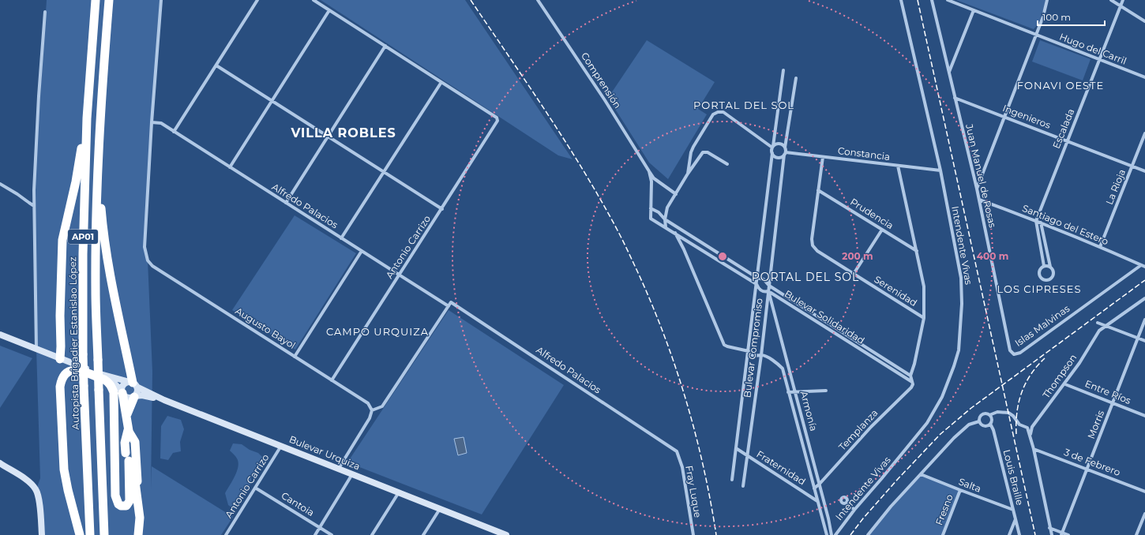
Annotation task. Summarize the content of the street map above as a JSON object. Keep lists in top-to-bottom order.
{
  "streets": {
    "highway": ["AP01", "Autopista Brigadier Estanislao López"],
    "main road": ["Bulevar Urquiza"],
    "street": [
      "Hugo del Carril",
      "Comprensión",
      "Ingenieros",
      "Escalada",
      "Constancia",
      "Juan Manuel de Rosas",
      "La Rioja",
      "Alfredo Palacios",
      "Prudencia",
      "Santiago del Estero",
      "Intendente Vivas",
      "Antonio Carrizo",
      "Serenidad",
      "Bulevar Solidaridad",
      "Islas Malvinas",
      "Augusto Bayol",
      "Bulevar Compromiso",
      "Thompson",
      "Entre Ríos",
      "Armonía",
      "Morris",
      "Templanza",
      "3 de Febrero",
      "Fraternidad",
      "Louis Braille",
      "Salta",
      "Fray Luque",
      "Cantoia",
      "Fresno"
    ]
  },
  "crossings": [
    ["Hugo del Carril", "Escalada"],
    ["Comprensión", "Bulevar Solidaridad"],
    ["Ingenieros", "Escalada"],
    ["Ingenieros", "Juan Manuel de Rosas"],
    ["Ingenieros", "La Rioja"],
    ["Escalada", "Santiago del Estero"],
    ["Constancia", "Intendente Vivas"],
    ["Constancia", "Bulevar Compromiso"],
    ["Juan Manuel de Rosas", "Santiago del Estero"],
    ["Juan Manuel de Rosas", "Islas Malvinas"],
    ["La Rioja", "Santiago del Estero"],
    ["Alfredo Palacios", "Antonio Carrizo"],
    ["Alfredo Palacios", "Augusto Bayol"],
    ["Alfredo Palacios", "Fray Luque"],
    ["Prudencia", "Serenidad"],
    ["Santiago del Estero", "Islas Malvinas"],
    ["Antonio Carrizo", "Augusto Bayol"],
    ["Antonio Carrizo", "Bulevar Urquiza"],
    ["Antonio Carrizo", "Cantoia"],
    ["Bulevar Solidaridad", "Bulevar Compromiso"],
    ["Bulevar Solidaridad", "Armonía"],
    ["Bulevar Solidaridad", "Templanza"],
    ["Bulevar Compromiso", "Armonía"],
    ["Bulevar Compromiso", "Fraternidad"],
    ["Thompson", "Entre Ríos"],
    ["Entre Ríos", "Morris"],
    ["Armonía", "Templanza"],
    ["Armonía", "Fraternidad"],
    ["Morris", "3 de Febrero"],
    ["Louis Braille", "Salta"],
    ["Salta", "Fresno"]
  ],
  "districts": [
    "FONAVI OESTE",
    "PORTAL DEL SOL",
    "VILLA ROBLES",
    "PORTAL DEL SOL",
    "LOS CIPRESES",
    "CAMPO URQUIZA"
  ],
  "scale_bar": "100 m",
  "rings": ["200 m", "400 m"]
}
